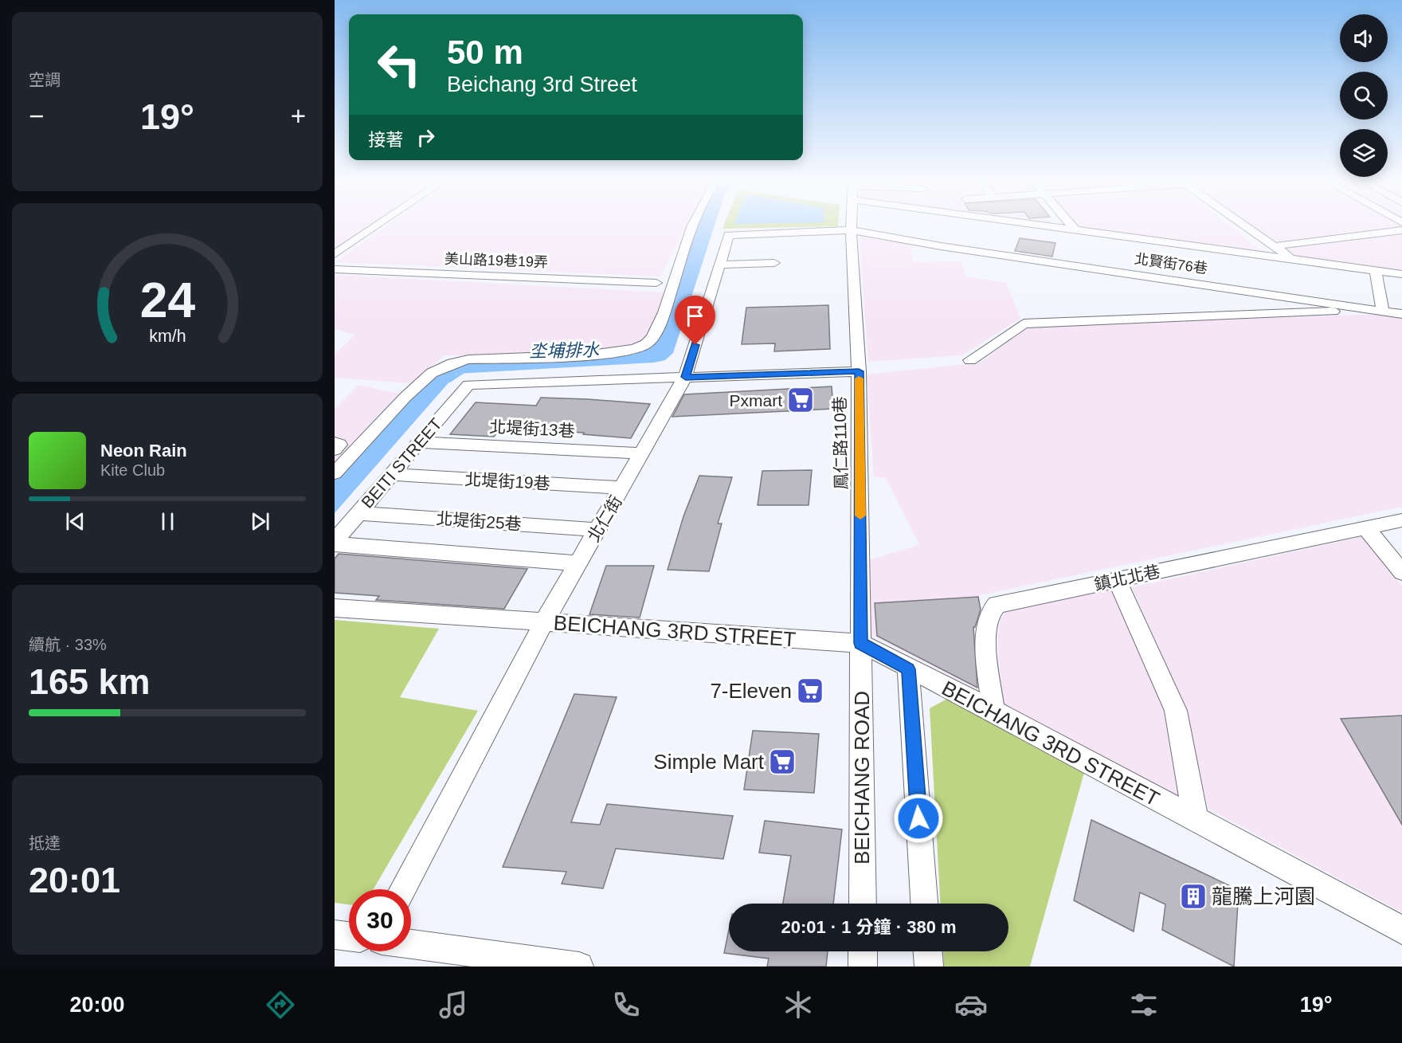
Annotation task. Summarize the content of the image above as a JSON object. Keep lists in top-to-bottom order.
{
  "streets": {
    "street": [
      "美山路19巷19弄",
      "北賢街76巷",
      "北堤街13巷",
      "鳳仁路110巷",
      "BEITI STREET",
      "北堤街19巷",
      "北仁街",
      "北堤街25巷",
      "鎮北北巷",
      "BEICHANG 3RD STREET",
      "BEICHANG ROAD"
    ]
  },
  "crossings": [
    ["北賢街76巷", "鳳仁路110巷"],
    ["北賢街76巷", "北仁街"],
    ["北堤街13巷", "BEITI STREET"],
    ["北堤街13巷", "北仁街"],
    ["鳳仁路110巷", "北仁街"],
    ["鳳仁路110巷", "BEICHANG 3RD STREET"],
    ["鳳仁路110巷", "BEICHANG ROAD"],
    ["BEITI STREET", "北堤街19巷"],
    ["BEITI STREET", "北仁街"],
    ["BEITI STREET", "北堤街25巷"],
    ["北堤街19巷", "北仁街"],
    ["北仁街", "北堤街25巷"],
    ["北仁街", "BEICHANG 3RD STREET"],
    ["鎮北北巷", "BEICHANG 3RD STREET"],
    ["BEICHANG 3RD STREET", "BEICHANG ROAD"]
  ],
  "water": ["坔埔排水"],
  "places": {
    "supermarket": ["Pxmart", "7-Eleven", "Simple Mart"],
    "building": ["龍騰上河園"]
  },
  "page": {
    "tile": [
      "空調",
      ["續航 · 33%", "165 km"],
      ["抵達", "20:01"]
    ],
    "turn": ["50 m", "Beichang 3rd Street"],
    "heat": ["−", "19°", "+"],
    "then": "接著",
    "song": ["Neon Rain", "Kite Club"],
    "limit": "30",
    "trip": "20:01 · 1 分鐘 · 380 m",
    "tabs": ["20:00", "19°"],
    "gauge": ["24", "km/h"]
  }
}
